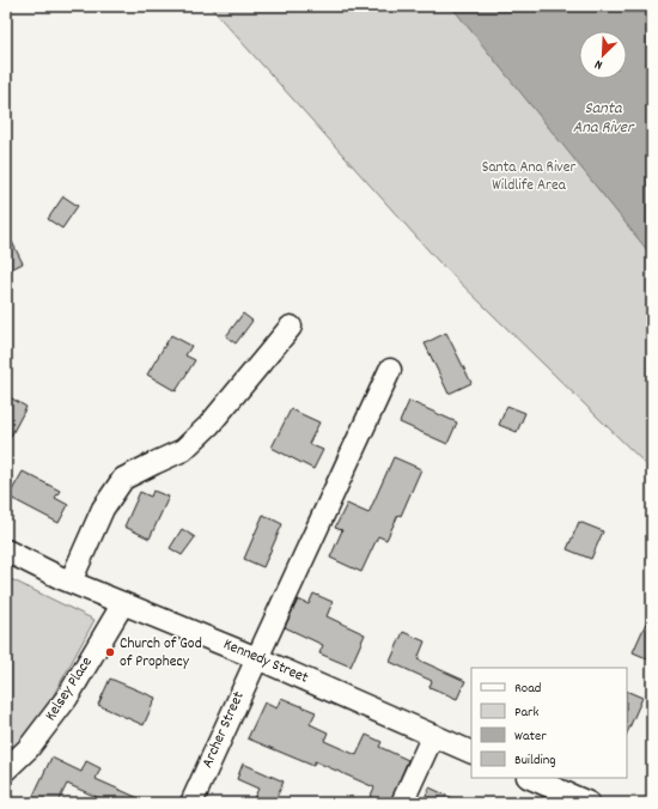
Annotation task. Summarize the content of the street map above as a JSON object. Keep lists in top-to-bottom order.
{
  "streets": {
    "street": ["Kennedy Street", "Kelsey Place", "Archer Street"]
  },
  "crossings": [
    ["Kennedy Street", "Kelsey Place"],
    ["Kennedy Street", "Archer Street"]
  ],
  "water": ["Santa Ana River"],
  "parks": ["Santa Ana River Wildlife Area"],
  "places": ["Church of God of Prophecy"],
  "legend": [
    "Road",
    "Park",
    "Water",
    "Building"
  ],
  "north": "bottom left"
}
